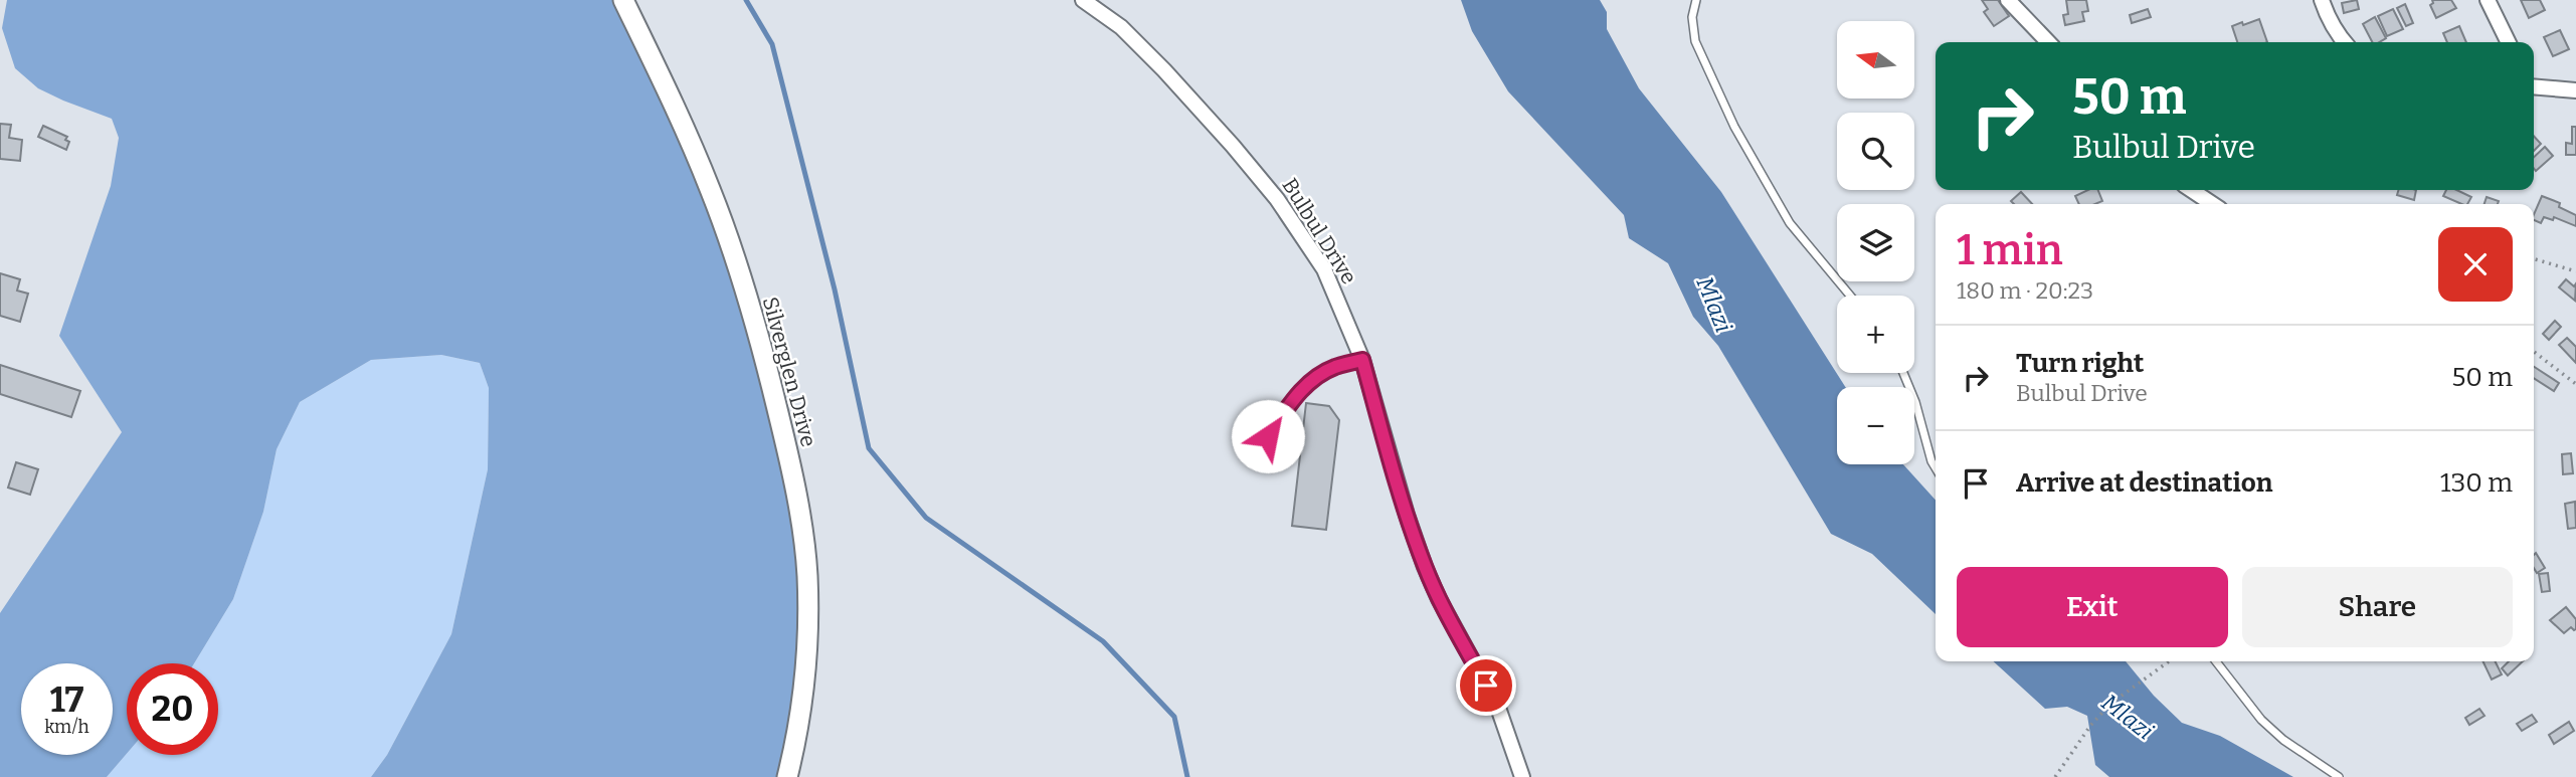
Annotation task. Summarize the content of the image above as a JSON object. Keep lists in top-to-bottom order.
{
  "streets": {
    "street": ["Bulbul Drive", "Silverglen Drive"]
  },
  "water": ["Mlazi"],
  "north": "left",
  "page": {
    "map_buttons": ["+", "−"],
    "turn": ["50 m", "Bulbul Drive"],
    "heading": ["1 min", "180 m · 20:23"],
    "list": [
      {
        "name": "Turn right",
        "note": "Bulbul Drive",
        "value": "50 m"
      },
      {
        "name": "Arrive at destination",
        "value": "130 m"
      }
    ],
    "buttons": ["Exit", "Share"],
    "speed": "17 km/h",
    "limit": "20"
  }
}
